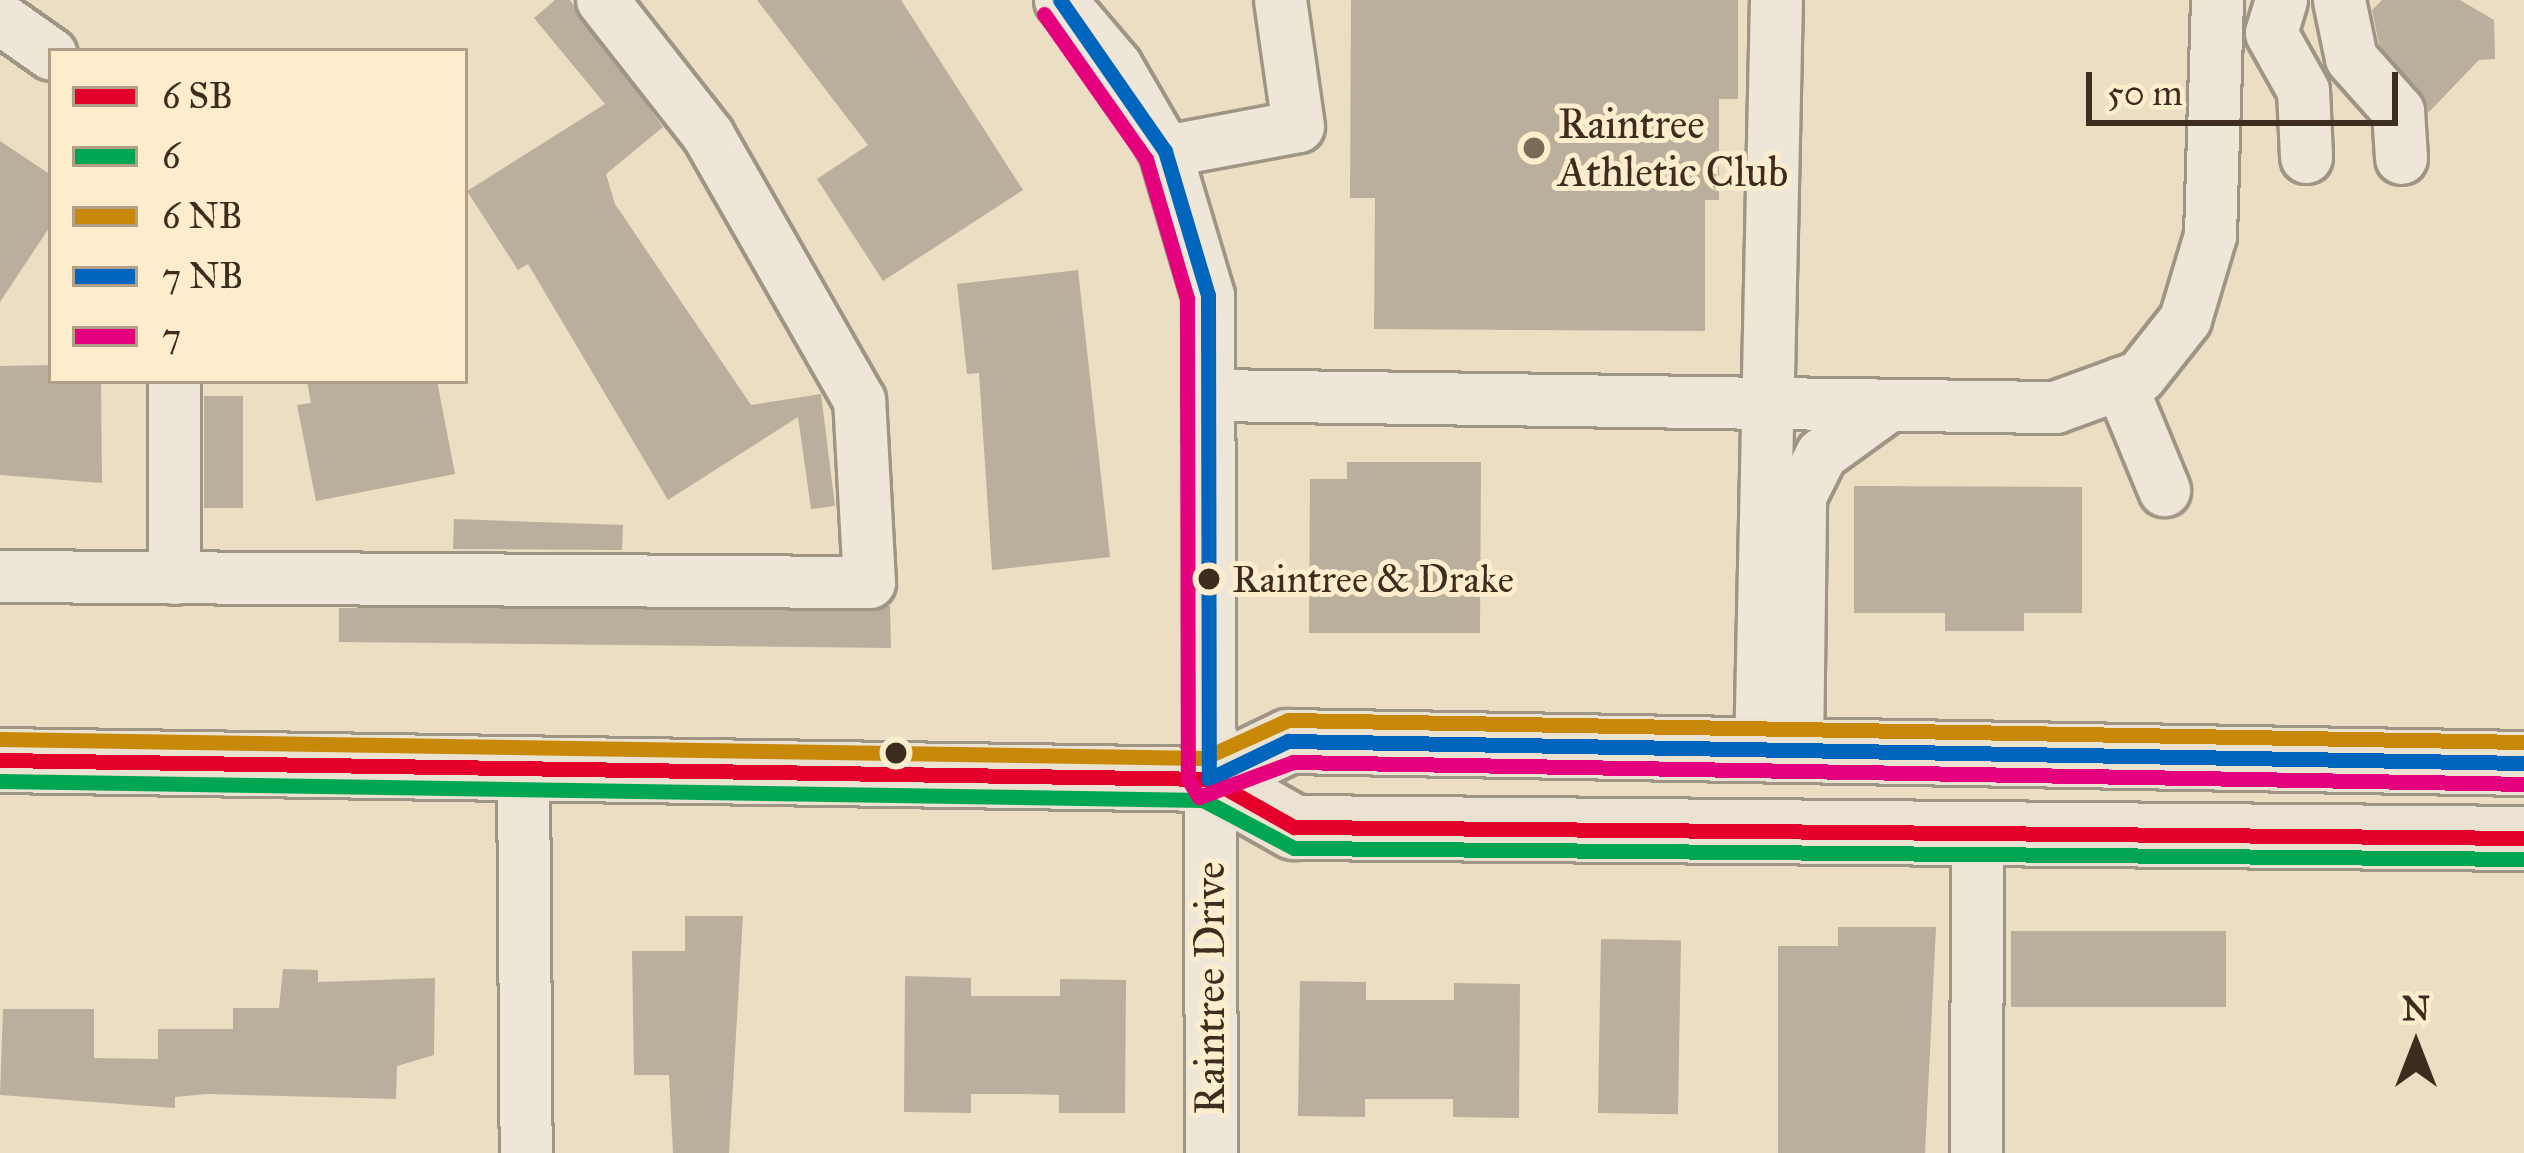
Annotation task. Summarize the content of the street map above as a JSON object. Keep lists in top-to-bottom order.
{
  "streets": {
    "street": ["Raintree Drive"]
  },
  "places": ["Raintree Athletic Club", "Raintree & Drake"],
  "lines": ["transit line 7", "transit line 6"],
  "legend": [
    "6 SB",
    "6",
    "6 NB",
    "7 NB",
    "7"
  ],
  "scale_bar": "50 m",
  "north": "top"
}
